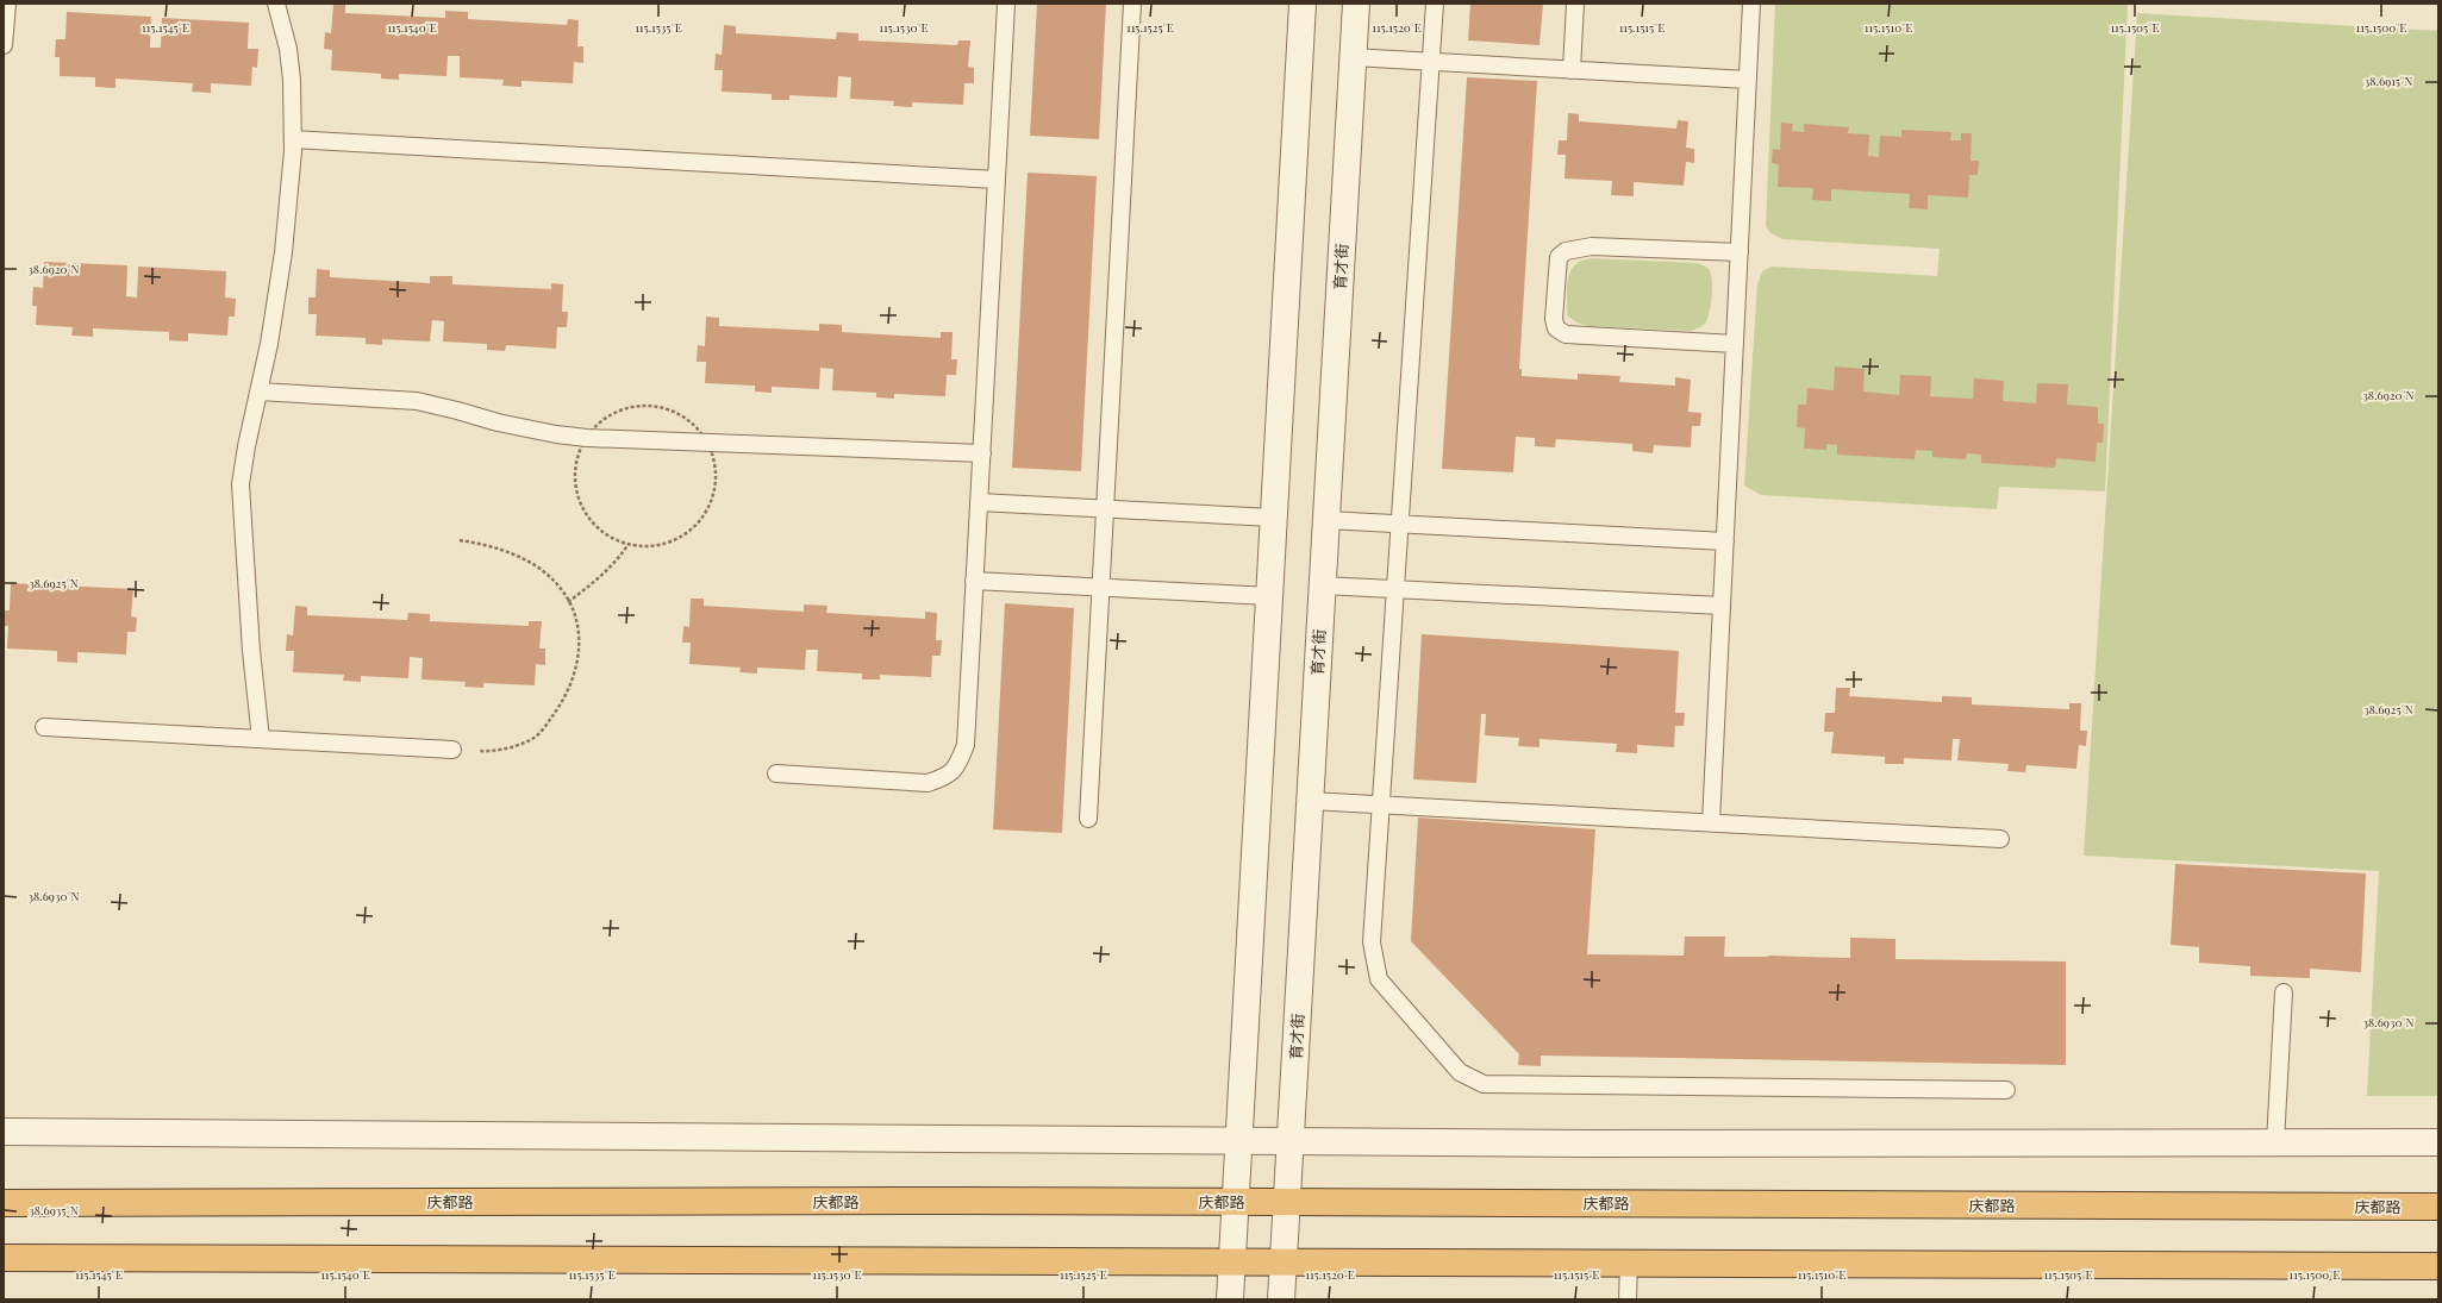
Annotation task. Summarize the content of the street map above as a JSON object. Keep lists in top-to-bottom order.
{
  "streets": {
    "highway": ["庆都路"],
    "street": ["育才街"]
  },
  "crossings": [
    ["育才街", "庆都路"]
  ],
  "coordinates": [
    "115.1545°E",
    "115.1540°E",
    "115.1535°E",
    "115.1530°E",
    "115.1525°E",
    "115.1520°E",
    "115.1515°E",
    "115.1510°E",
    "115.1505°E",
    "115.1500°E",
    "38.6915°N",
    "38.6920°N",
    "38.6925°N",
    "38.6930°N",
    "38.6935°N"
  ]
}
